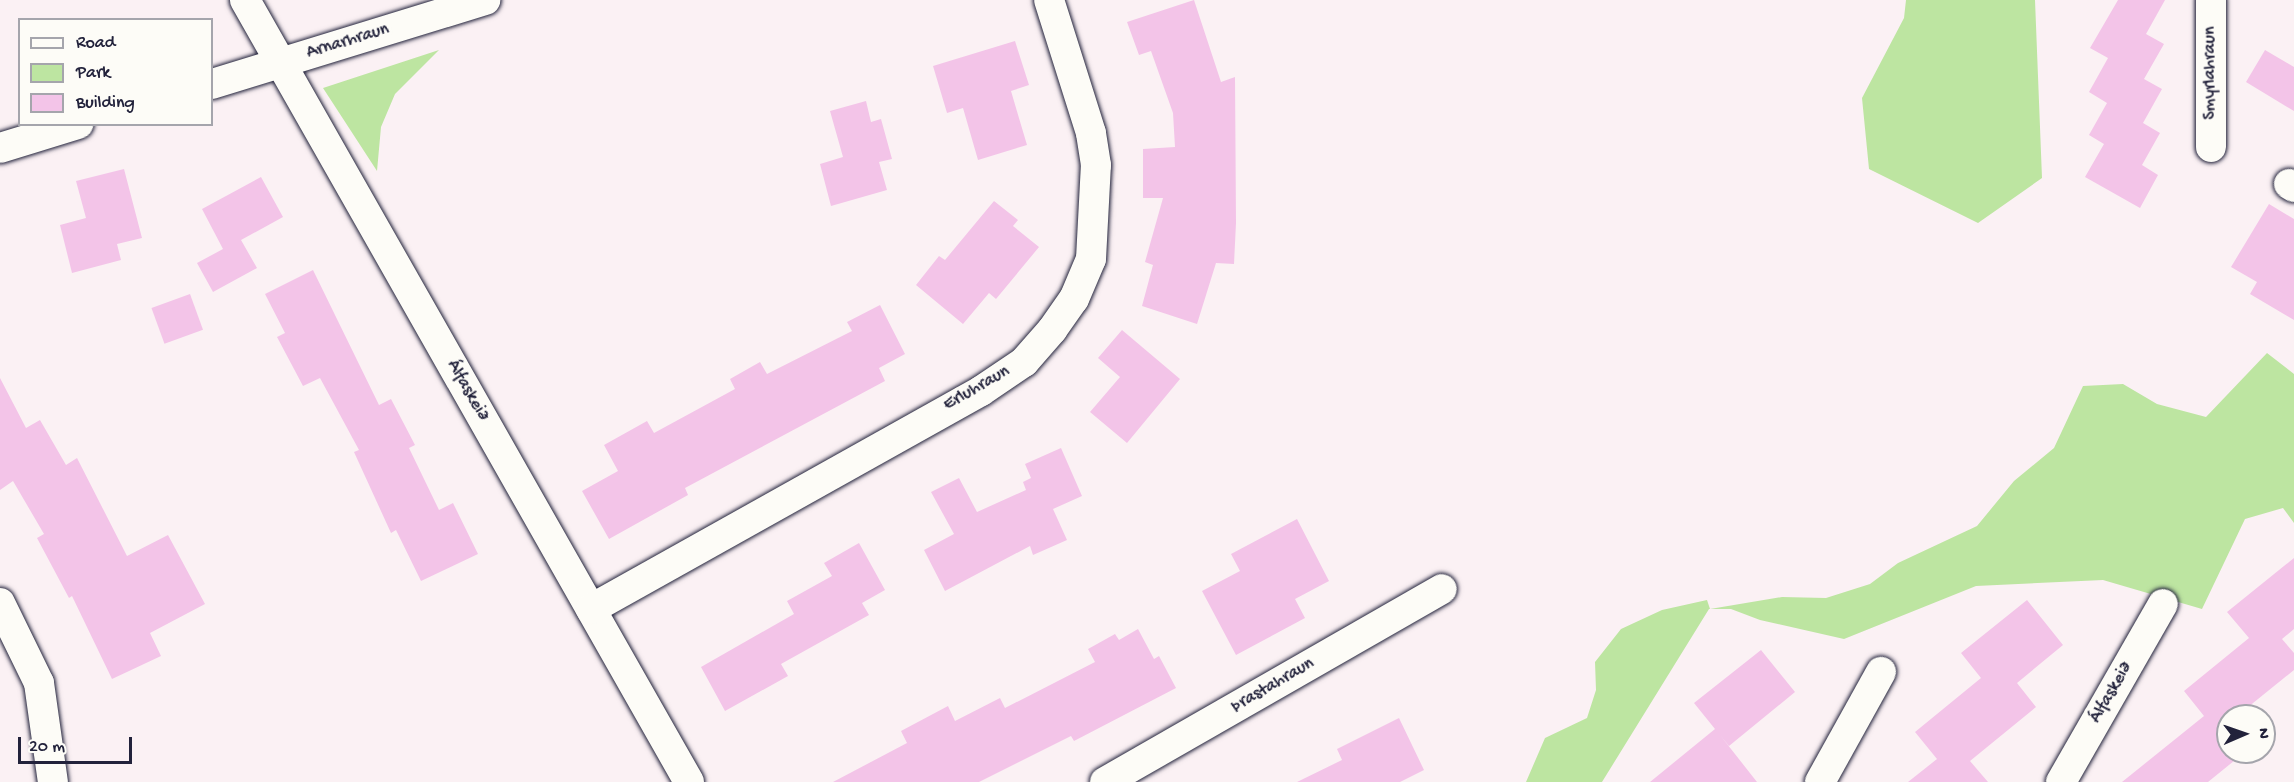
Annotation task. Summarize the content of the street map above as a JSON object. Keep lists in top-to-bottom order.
{
  "streets": {
    "street": [
      "Arnarhraun",
      "Smyrlahraun",
      "Erluhraun",
      "Álfaskeið",
      "Þrastahraun"
    ]
  },
  "crossings": [
    ["Arnarhraun", "Álfaskeið"],
    ["Erluhraun", "Álfaskeið"]
  ],
  "legend": ["Road", "Park", "Building"],
  "scale_bar": "20 m",
  "north": "right"
}
